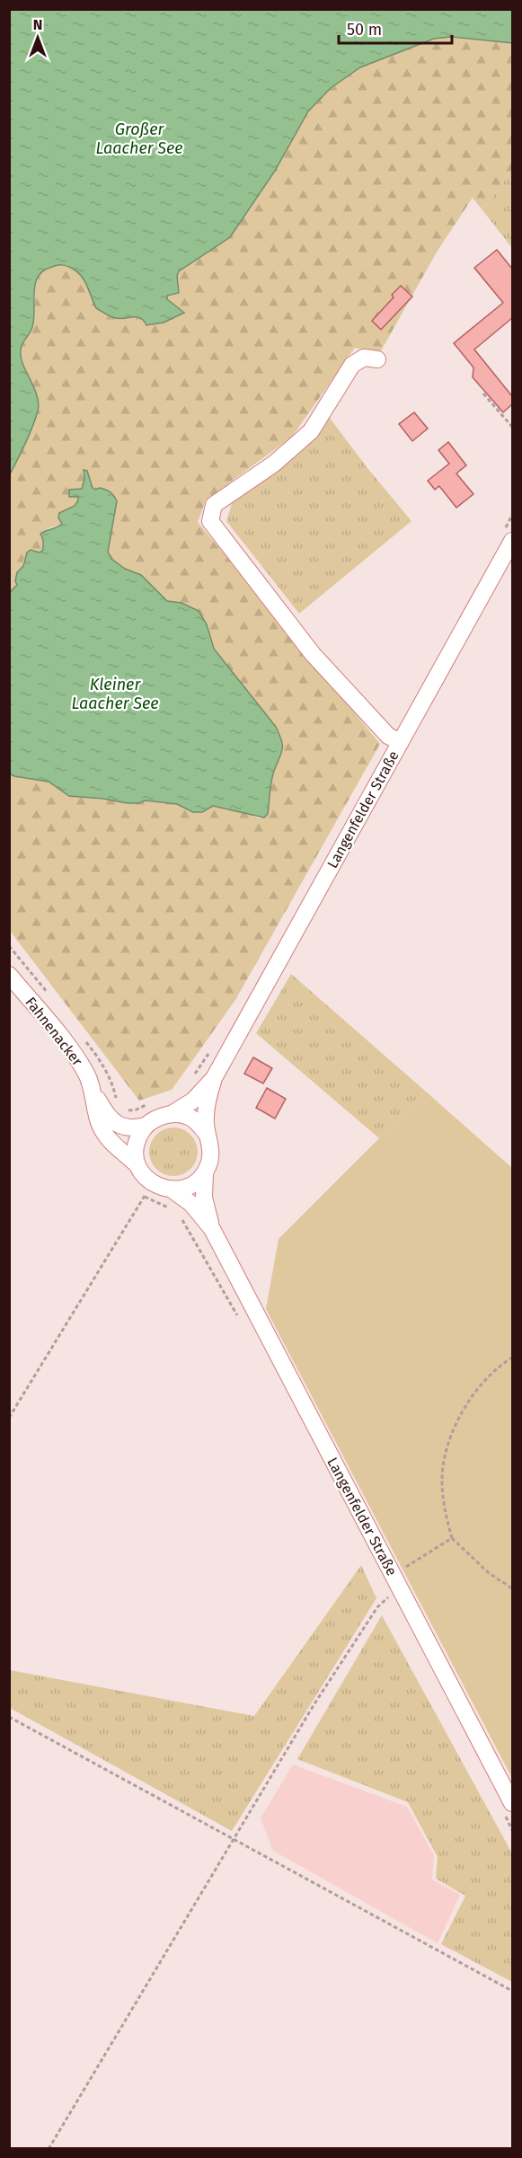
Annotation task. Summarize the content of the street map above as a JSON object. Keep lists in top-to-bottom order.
{
  "streets": {
    "street": ["Langenfelder Straße", "Fahnenacker"]
  },
  "crossings": [
    ["Langenfelder Straße", "Fahnenacker"]
  ],
  "water": ["Großer Laacher See", "Kleiner Laacher See"],
  "scale_bar": "50 m",
  "north": "top"
}
